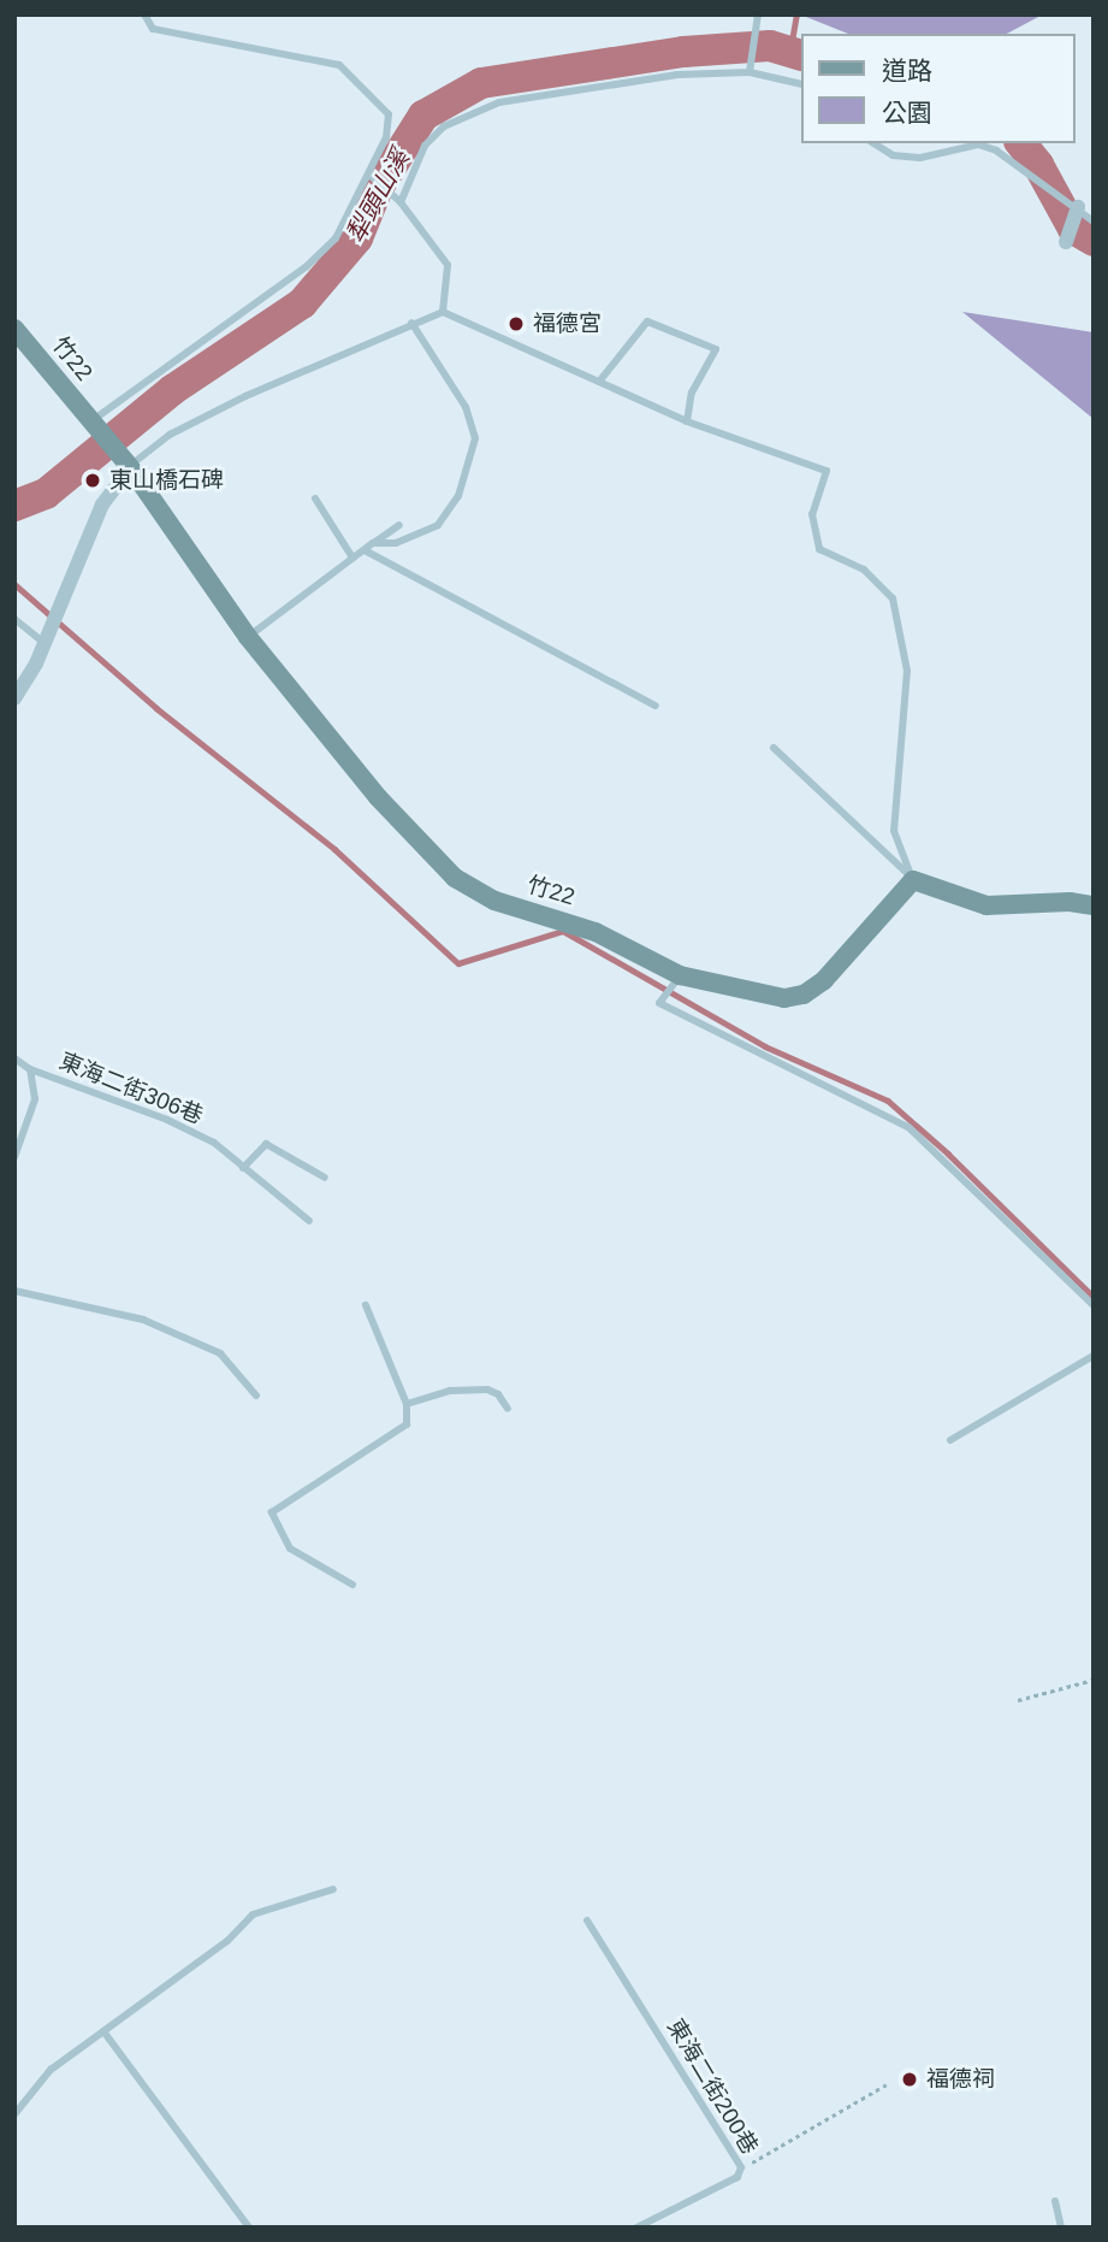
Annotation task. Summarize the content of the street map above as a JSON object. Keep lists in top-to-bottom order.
{
  "streets": {
    "street": ["竹22"],
    "lane": ["東海二街306巷", "東海二街200巷"]
  },
  "water": ["犁頭山溪"],
  "places": ["福德宮", "東山橋石碑", "福德祠"],
  "legend": ["道路", "公園"]
}
